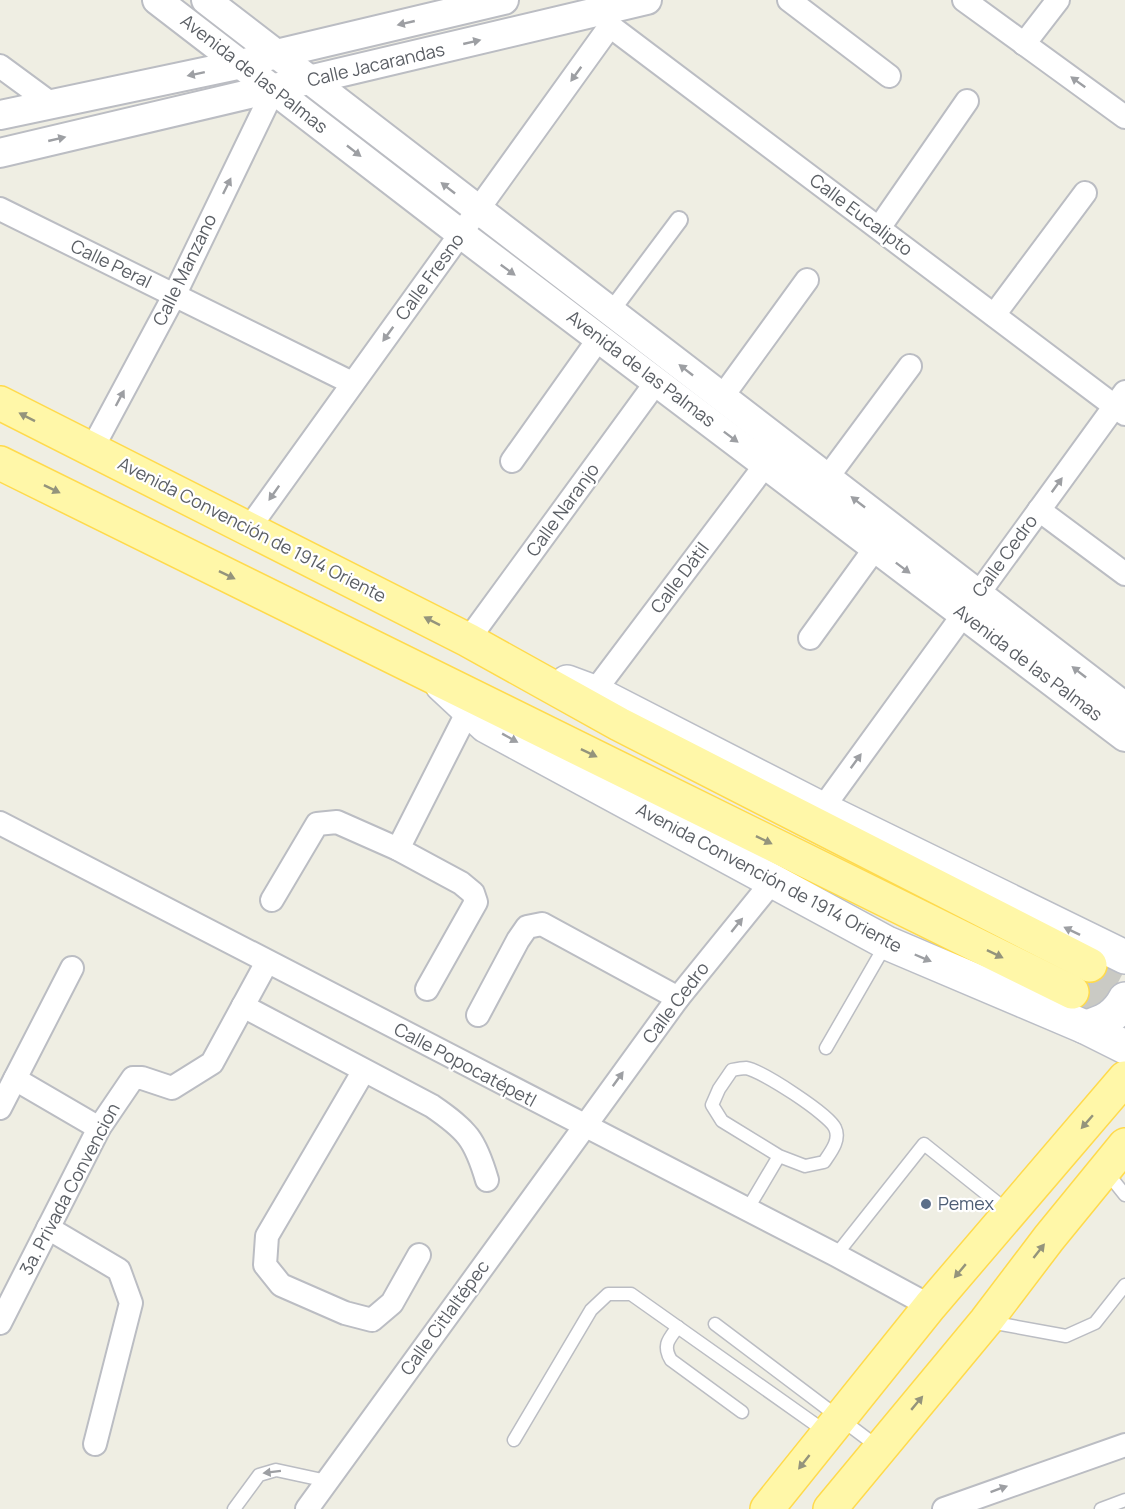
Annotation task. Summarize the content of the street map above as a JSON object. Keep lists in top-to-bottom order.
{
  "streets": {
    "main road": ["Avenida Convención de 1914 Oriente"],
    "street": [
      "Calle Jacarandas",
      "Avenida de las Palmas",
      "Calle Eucalipto",
      "Calle Peral",
      "Calle Manzano",
      "Calle Fresno",
      "Calle Naranjo",
      "Calle Cedro",
      "Calle Dátil",
      "Calle Popocatépetl",
      "3a. Privada Convencion",
      "Calle Citlaltépec"
    ]
  },
  "crossings": [
    ["Calle Jacarandas", "Avenida de las Palmas"],
    ["Calle Jacarandas", "Calle Eucalipto"],
    ["Calle Jacarandas", "Calle Manzano"],
    ["Calle Jacarandas", "Calle Fresno"],
    ["Avenida de las Palmas", "Calle Manzano"],
    ["Avenida de las Palmas", "Calle Fresno"],
    ["Avenida de las Palmas", "Calle Naranjo"],
    ["Avenida de las Palmas", "Calle Cedro"],
    ["Avenida de las Palmas", "Calle Dátil"],
    ["Calle Eucalipto", "Calle Fresno"],
    ["Calle Eucalipto", "Calle Cedro"],
    ["Calle Peral", "Calle Manzano"],
    ["Calle Peral", "Calle Fresno"],
    ["Calle Manzano", "Avenida Convención de 1914 Oriente"],
    ["Calle Fresno", "Avenida Convención de 1914 Oriente"],
    ["Calle Naranjo", "Avenida Convención de 1914 Oriente"],
    ["Avenida Convención de 1914 Oriente", "Calle Cedro"],
    ["Avenida Convención de 1914 Oriente", "Calle Dátil"],
    ["Calle Cedro", "Calle Popocatépetl"],
    ["Calle Cedro", "Calle Citlaltépec"],
    ["Calle Popocatépetl", "3a. Privada Convencion"],
    ["Calle Popocatépetl", "Calle Citlaltépec"]
  ],
  "one_way": ["Calle Manzano", "Calle Cedro"],
  "places": ["Pemex"]
}
